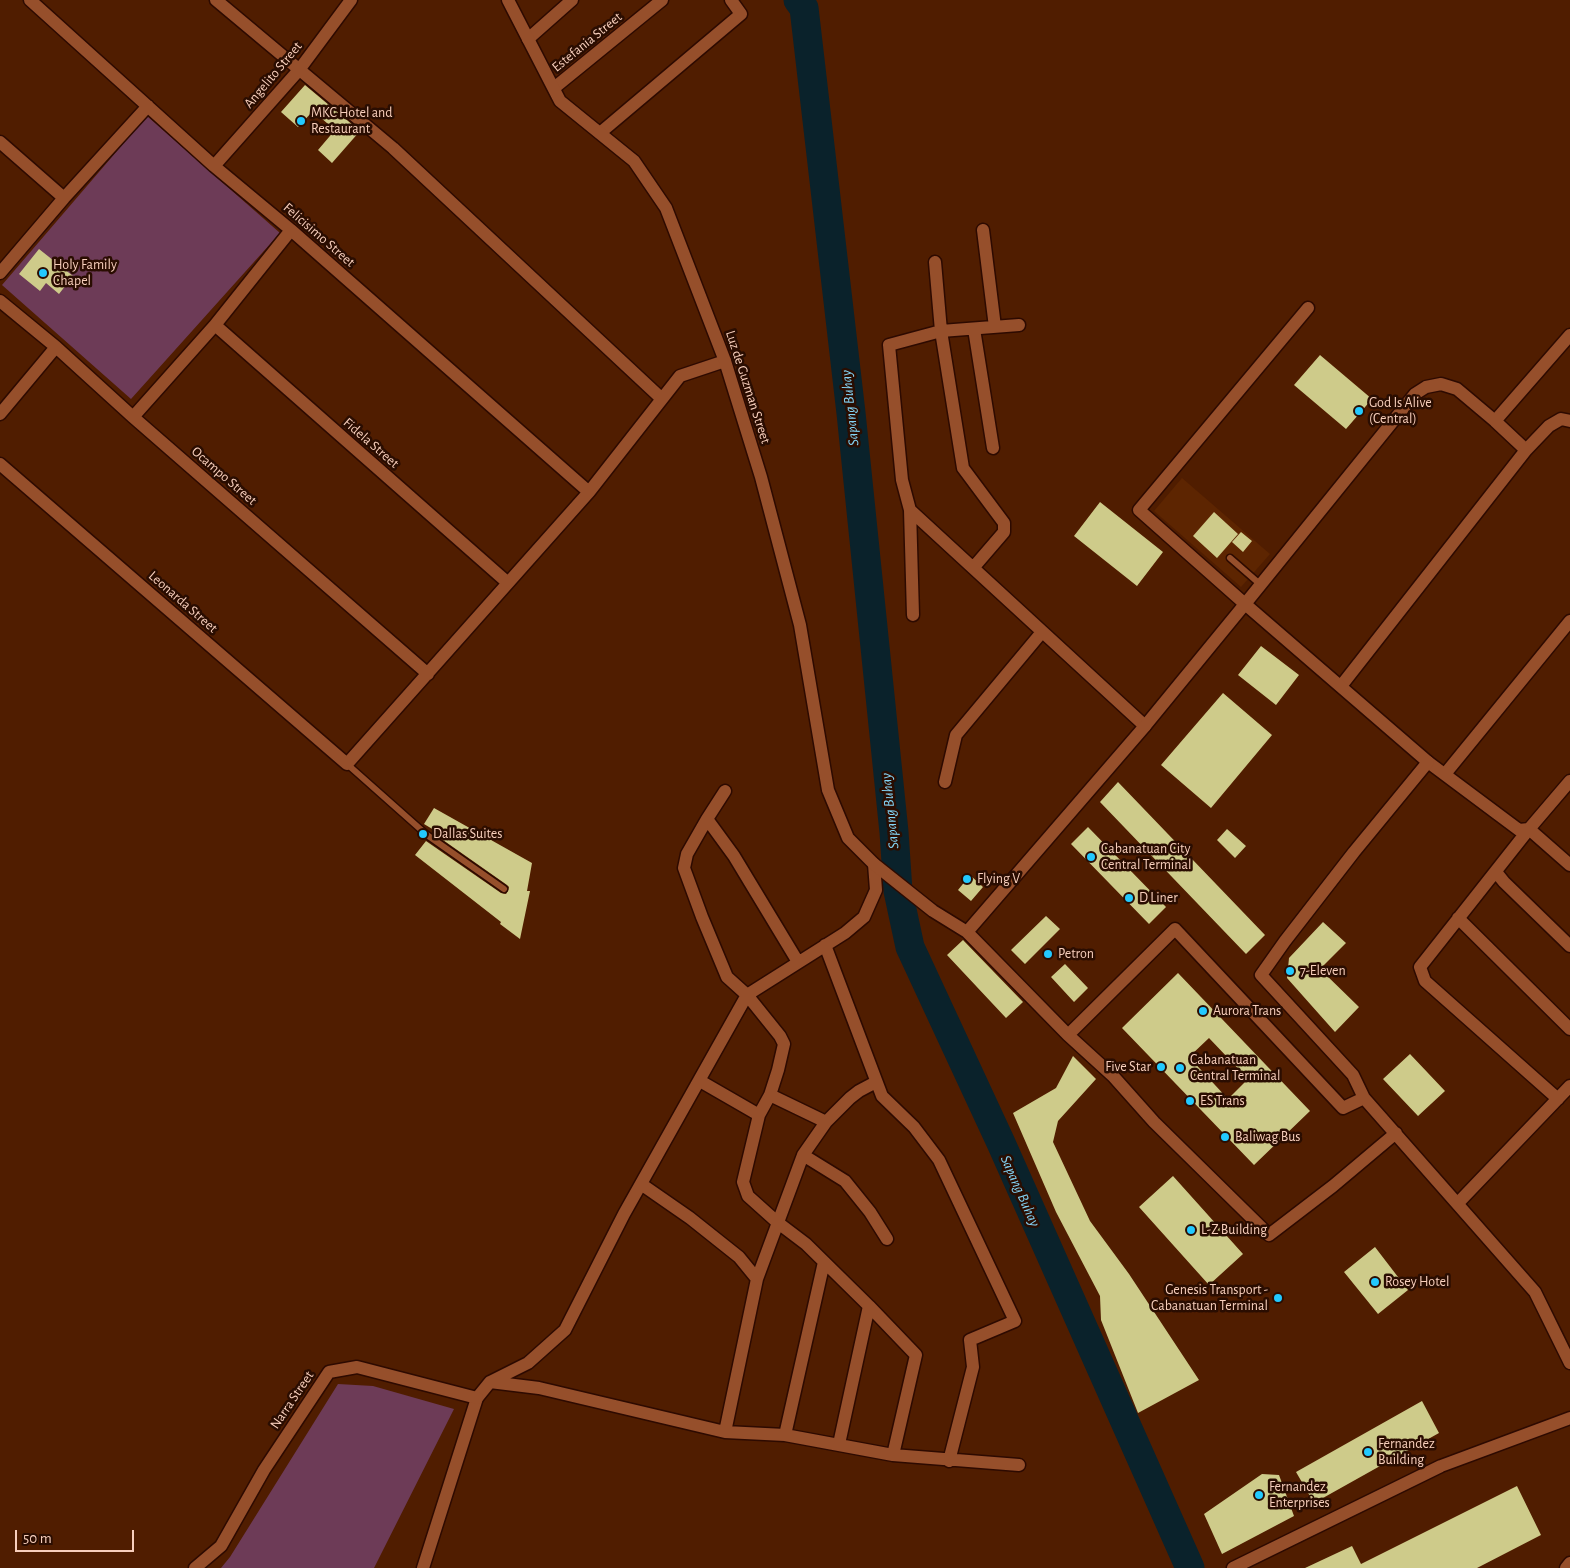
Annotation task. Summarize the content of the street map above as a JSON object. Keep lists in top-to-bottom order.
{
  "streets": {
    "street": [
      "Estefania Street",
      "Angelito Street",
      "Felicisimo Street",
      "Luz de Guzman Street",
      "Fidela Street",
      "Ocampo Street",
      "Leonarda Street",
      "Narra Street"
    ]
  },
  "crossings": [
    ["Estefania Street", "Luz de Guzman Street"],
    ["Angelito Street", "Felicisimo Street"]
  ],
  "water": ["Sapang Buhay"],
  "places": [
    "MKC Hotel and Restaurant",
    "Holy Family Chapel",
    "God Is Alive (Central)",
    "Dallas Suites",
    "Cabanatuan City Central Terminal",
    "Flying V",
    "D Liner",
    "Petron",
    "7-Eleven",
    "Aurora Trans",
    "Five Star",
    "Cabanatuan Central Terminal",
    "ES Trans",
    "Baliwag Bus",
    "L-Z Building",
    "Rosey Hotel",
    "Genesis Transport - Cabanatuan Terminal",
    "Fernandez Building",
    "Fernandez Enterprises"
  ],
  "scale_bar": "50 m"
}
